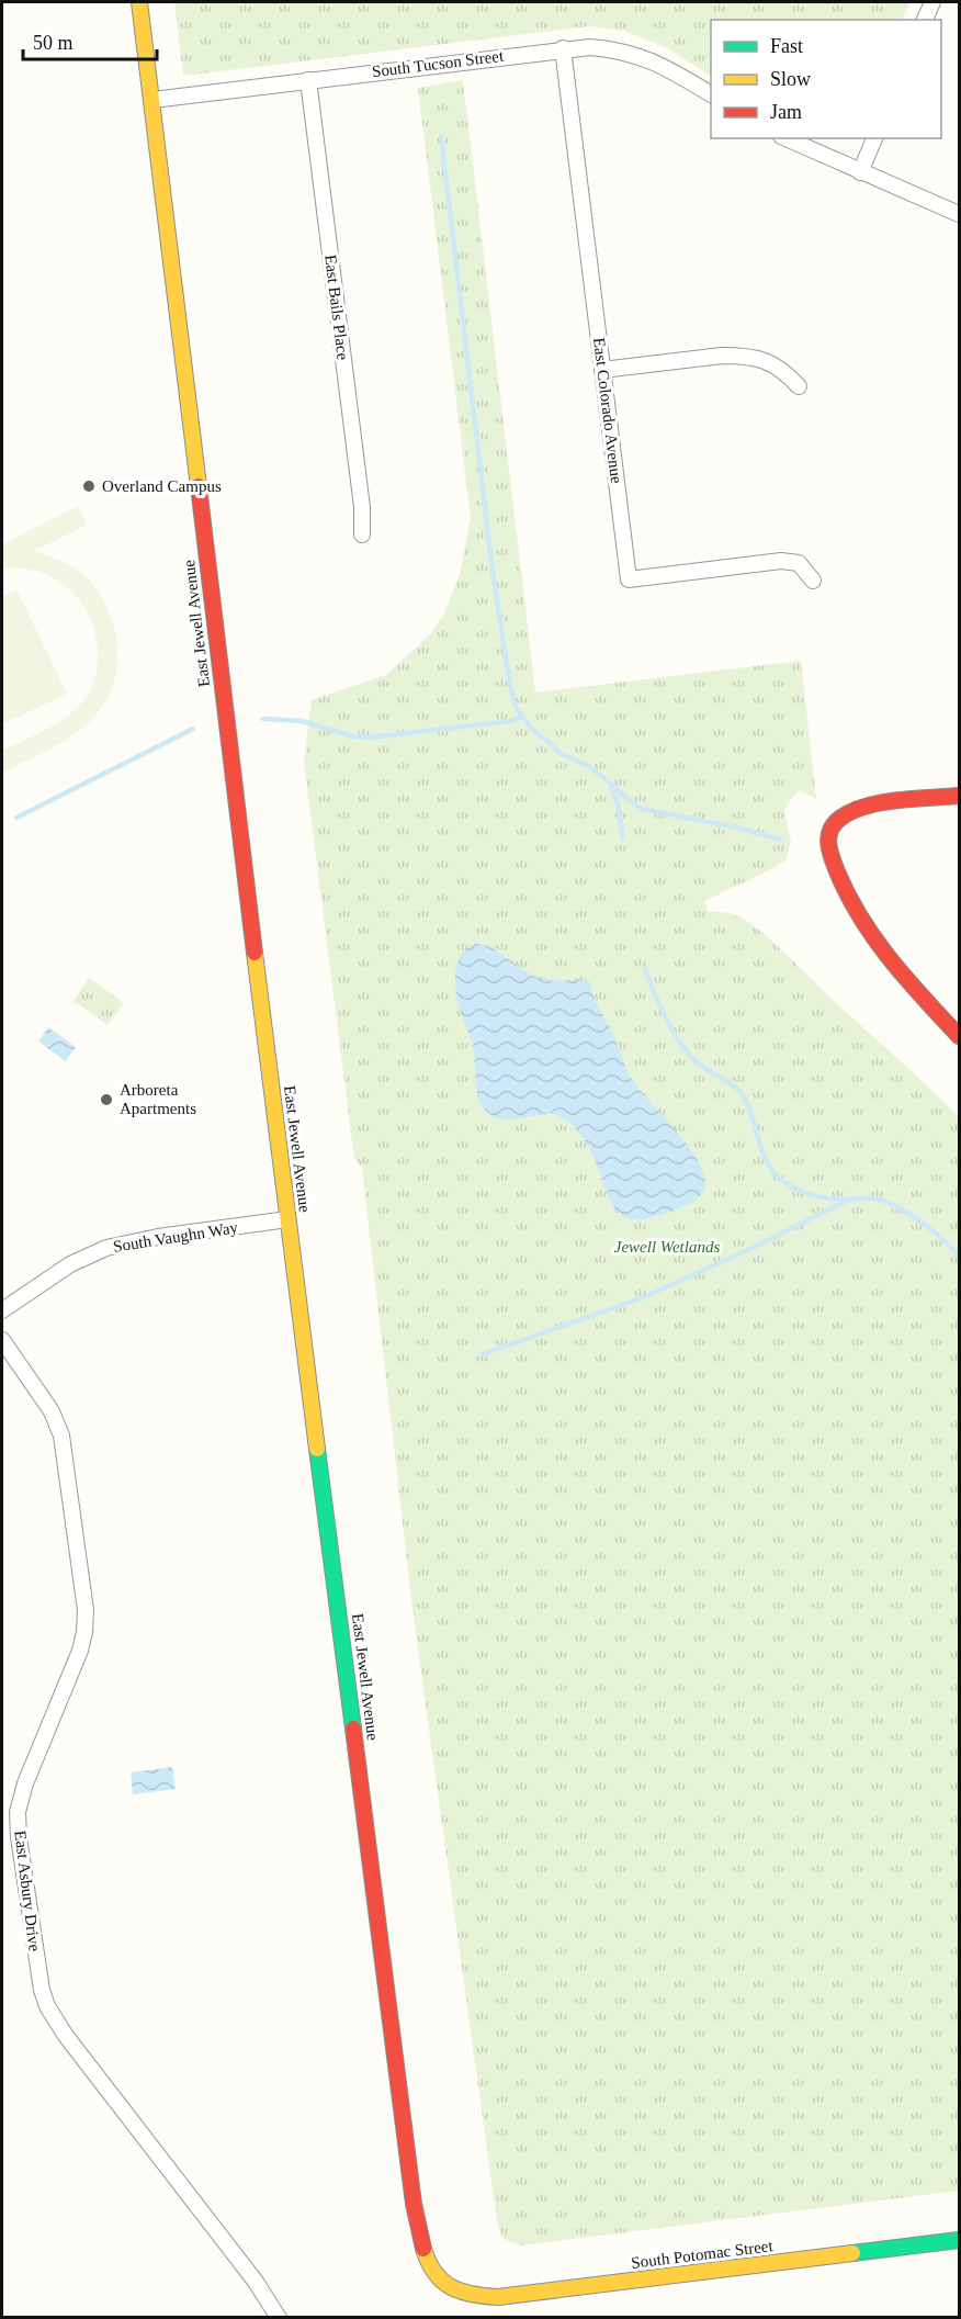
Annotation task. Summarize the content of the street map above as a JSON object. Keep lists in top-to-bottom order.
{
  "streets": {
    "street": [
      "South Tucson Street",
      "East Bails Place",
      "East Colorado Avenue",
      "East Jewell Avenue",
      "South Vaughn Way",
      "East Asbury Drive",
      "South Potomac Street"
    ]
  },
  "crossings": [
    ["South Tucson Street", "East Bails Place"],
    ["South Tucson Street", "East Colorado Avenue"],
    ["South Tucson Street", "East Jewell Avenue"],
    ["East Jewell Avenue", "South Vaughn Way"],
    ["East Jewell Avenue", "South Potomac Street"]
  ],
  "parks": ["Jewell Wetlands"],
  "places": ["Overland Campus", "Arboreta Apartments"],
  "legend": ["Fast", "Slow", "Jam"],
  "scale_bar": "50 m"
}
